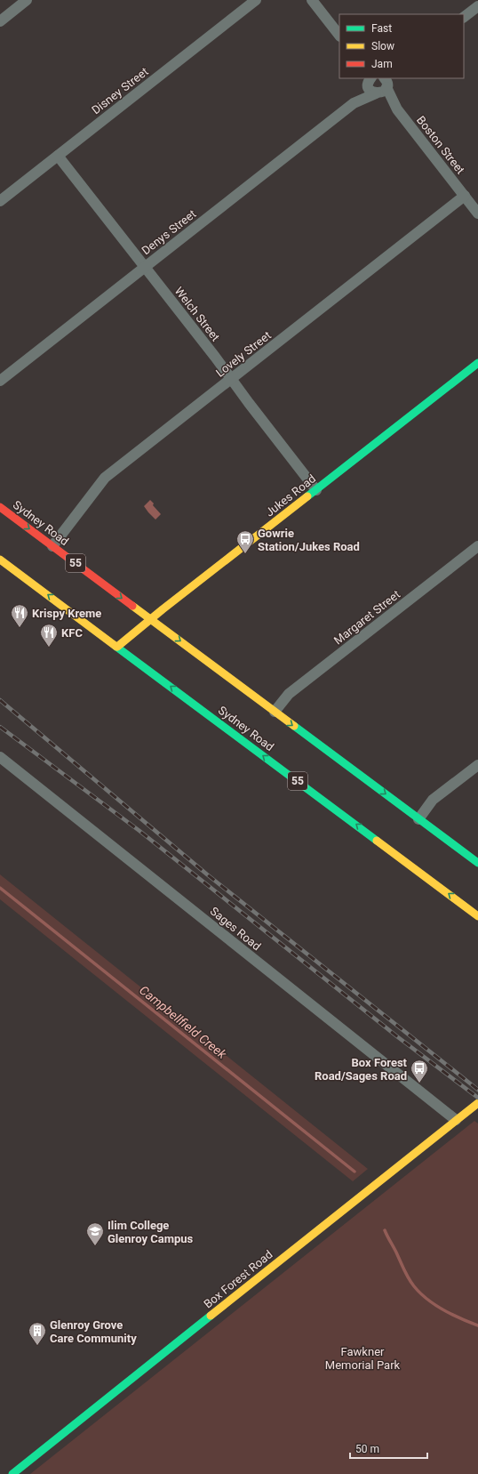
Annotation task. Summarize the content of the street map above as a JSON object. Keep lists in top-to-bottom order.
{
  "streets": {
    "main road": [
      "Jukes Road",
      "Sydney Road",
      "55",
      "Box Forest Road"
    ],
    "street": [
      "Disney Street",
      "Boston Street",
      "Denys Street",
      "Welch Street",
      "Lovely Street",
      "Margaret Street",
      "Sages Road"
    ]
  },
  "crossings": [
    ["Disney Street", "Welch Street"],
    ["Boston Street", "Denys Street"],
    ["Boston Street", "Lovely Street"],
    ["Denys Street", "Welch Street"],
    ["Welch Street", "Lovely Street"],
    ["Welch Street", "Jukes Road"],
    ["Lovely Street", "Sydney Road"],
    ["Jukes Road", "Sydney Road"],
    ["Sydney Road", "Margaret Street"],
    ["Sages Road", "Box Forest Road"]
  ],
  "water": ["Campbellfield Creek"],
  "parks": ["Fawkner Memorial Park"],
  "places": {
    "bus stop": ["Gowrie Station/Jukes Road", "Box Forest Road/Sages Road"],
    "restaurant": ["Krispy Kreme", "KFC"],
    "school or university": ["Ilim College Glenroy Campus"],
    "building": ["Glenroy Grove Care Community"]
  },
  "legend": ["Fast", "Slow", "Jam"],
  "scale_bar": "50 m"
}
